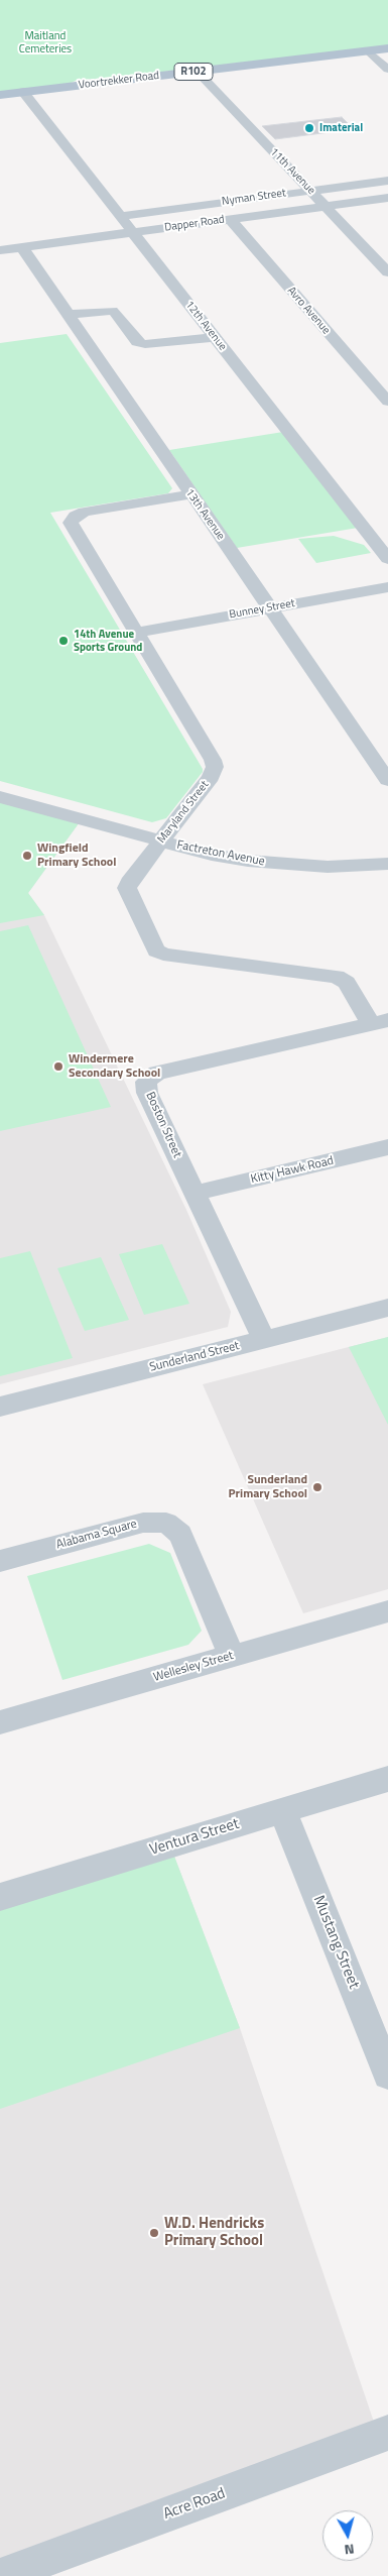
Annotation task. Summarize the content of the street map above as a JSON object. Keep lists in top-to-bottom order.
{
  "streets": {
    "main road": ["R102", "Voortrekker Road"],
    "street": [
      "11th Avenue",
      "Nyman Street",
      "Dapper Road",
      "Avro Avenue",
      "12th Avenue",
      "13th Avenue",
      "Bunney Street",
      "Maryland Street",
      "Factreton Avenue",
      "Boston Street",
      "Kitty Hawk Road",
      "Sunderland Street",
      "Alabama Square",
      "Wellesley Street",
      "Ventura Street",
      "Mustang Street",
      "Acre Road"
    ]
  },
  "crossings": [
    ["Voortrekker Road", "11th Avenue"],
    ["Voortrekker Road", "12th Avenue"],
    ["11th Avenue", "Nyman Street"],
    ["11th Avenue", "Dapper Road"],
    ["Nyman Street", "12th Avenue"],
    ["Dapper Road", "Avro Avenue"],
    ["Dapper Road", "12th Avenue"],
    ["Dapper Road", "13th Avenue"],
    ["13th Avenue", "Bunney Street"],
    ["13th Avenue", "Maryland Street"],
    ["Bunney Street", "Maryland Street"],
    ["Maryland Street", "Factreton Avenue"],
    ["Maryland Street", "Boston Street"],
    ["Boston Street", "Kitty Hawk Road"],
    ["Boston Street", "Sunderland Street"],
    ["Alabama Square", "Wellesley Street"],
    ["Ventura Street", "Mustang Street"]
  ],
  "parks": ["Maitland Cemeteries"],
  "places": [
    "Imaterial",
    "14th Avenue Sports Ground",
    "Wingfield Primary School",
    "Windermere Secondary School",
    "Sunderland Primary School",
    "W.D. Hendricks Primary School"
  ],
  "north": "bottom"
}
